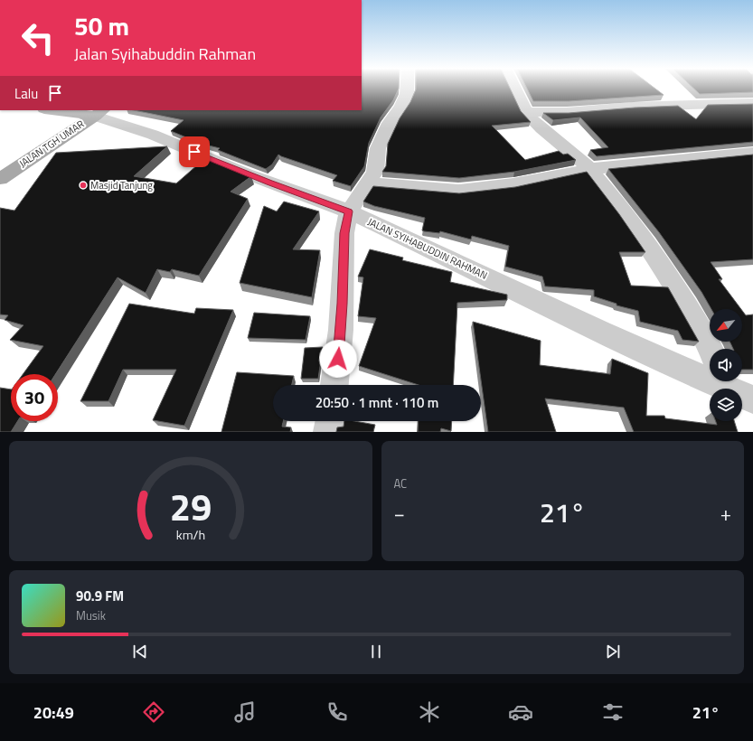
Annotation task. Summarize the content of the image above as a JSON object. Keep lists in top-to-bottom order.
{
  "streets": {
    "main road": ["JALAN TGH UMAR"],
    "street": ["JALAN SYIHABUDDIN RAHMAN"]
  },
  "crossings": [
    ["JALAN TGH UMAR", "JALAN SYIHABUDDIN RAHMAN"]
  ],
  "places": ["Masjid Tanjung"],
  "north": "bottom left",
  "page": {
    "turn": ["50 m", "Jalan Syihabuddin Rahman"],
    "then": "Lalu",
    "limit": "30",
    "trip": "20:50 · 1 mnt · 110 m",
    "tile": "AC",
    "heat": ["−", "21°", "+"],
    "song": ["90.9 FM", "Musik"],
    "tabs": ["20:49", "21°"],
    "gauge": ["29", "km/h"]
  }
}
